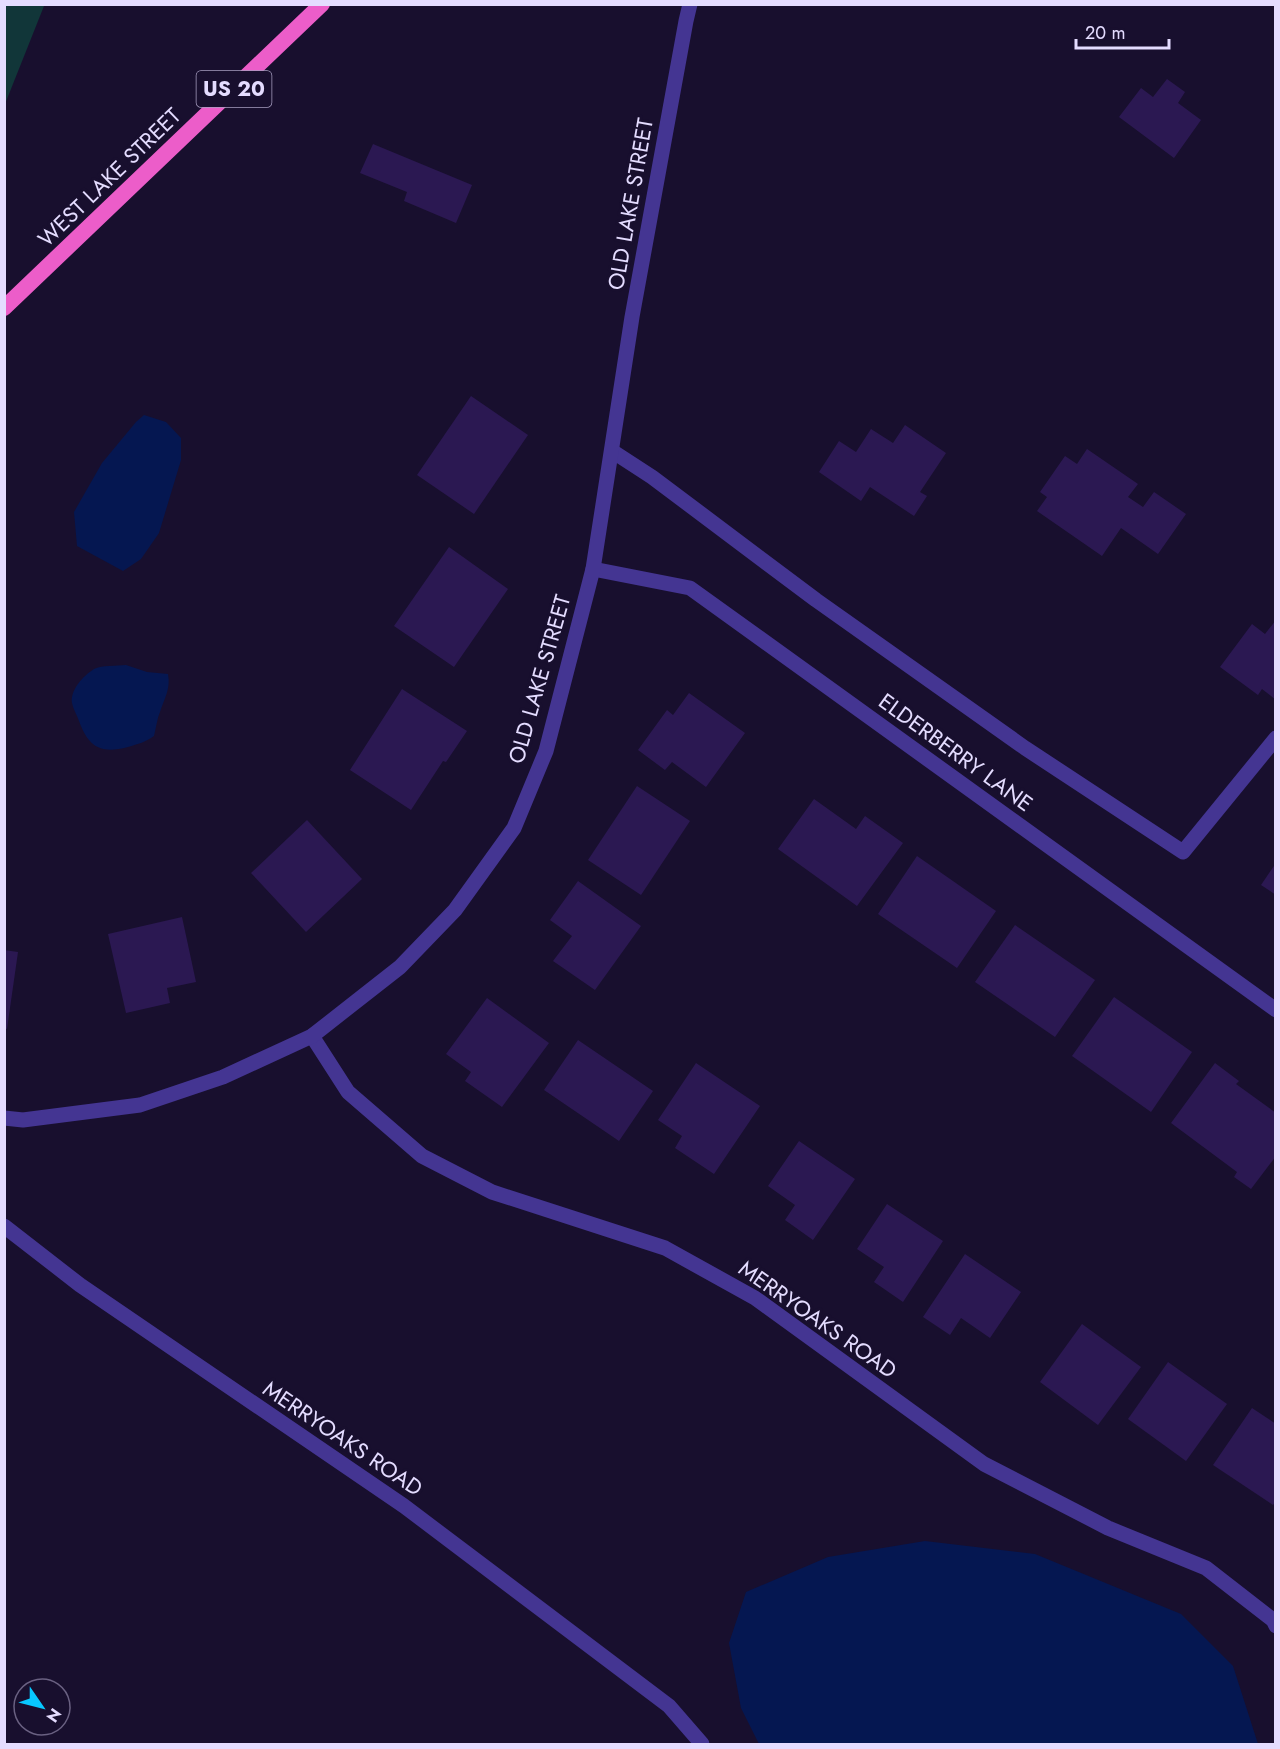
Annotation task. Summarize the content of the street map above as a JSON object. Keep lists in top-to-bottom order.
{
  "streets": {
    "highway": ["US 20", "WEST LAKE STREET"],
    "street": ["OLD LAKE STREET", "ELDERBERRY LANE", "MERRYOAKS ROAD"]
  },
  "crossings": [
    ["OLD LAKE STREET", "ELDERBERRY LANE"],
    ["OLD LAKE STREET", "MERRYOAKS ROAD"]
  ],
  "scale_bar": "20 m",
  "north": "bottom right"
}
